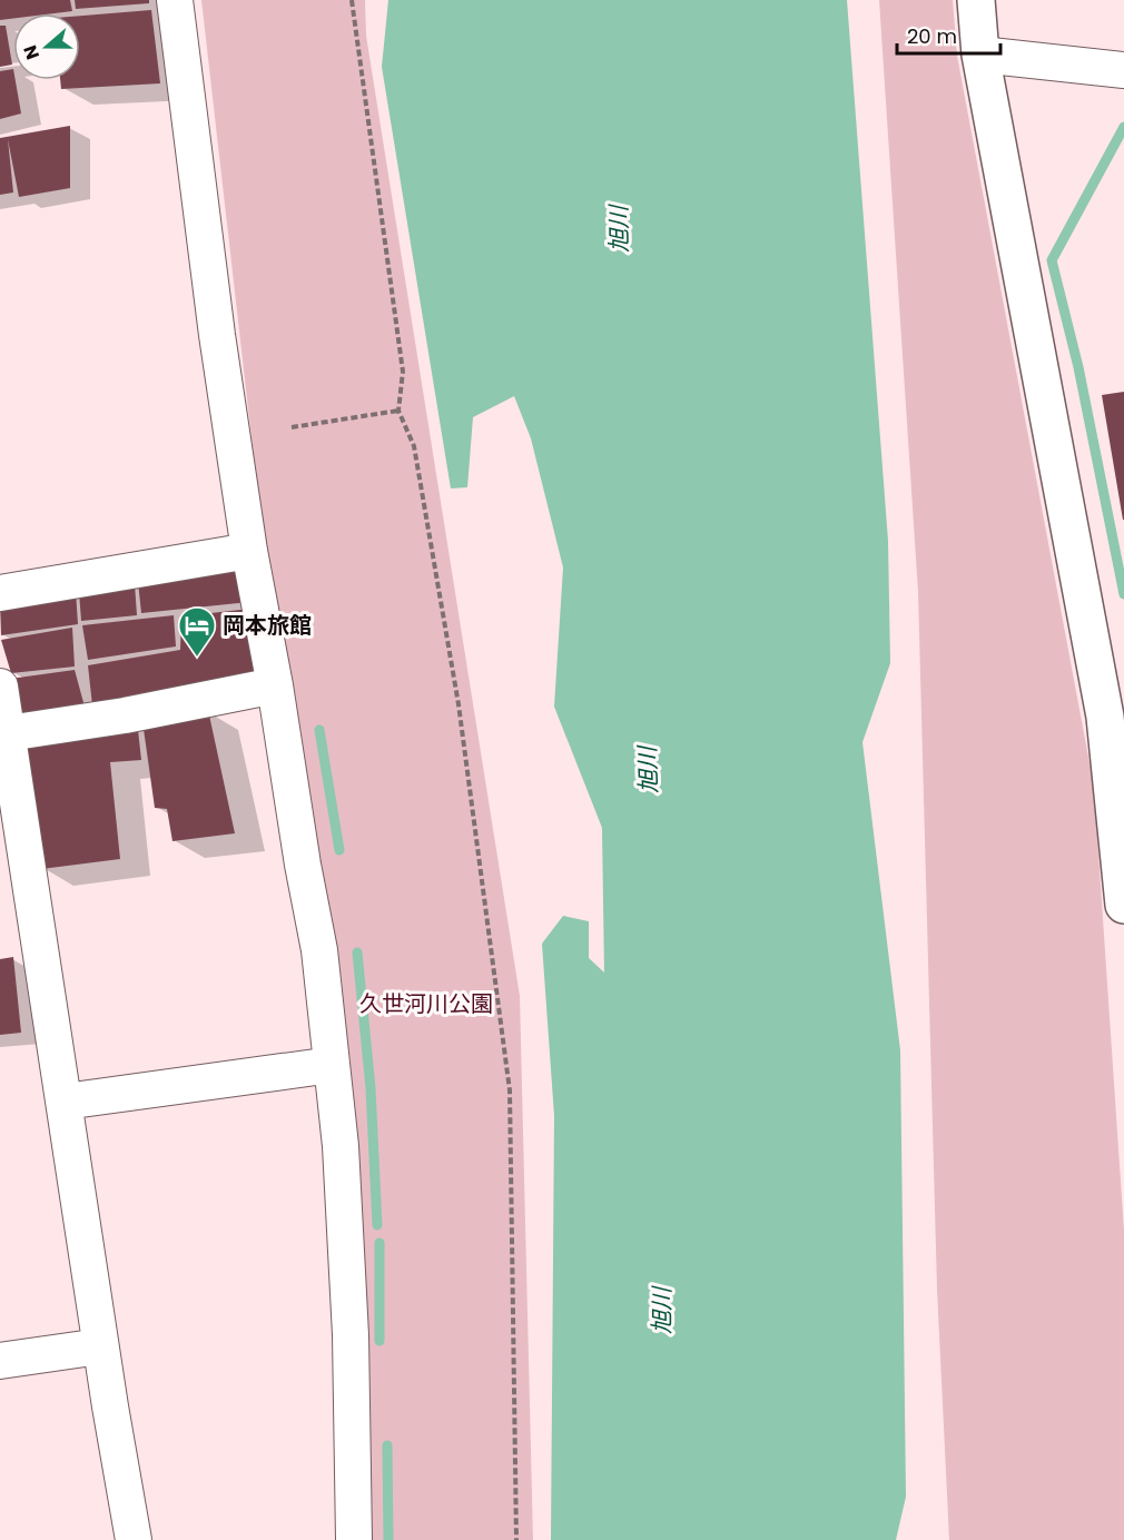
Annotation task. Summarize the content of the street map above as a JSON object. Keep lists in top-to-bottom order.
{
  "water": ["旭川"],
  "parks": ["久世河川公園"],
  "places": {
    "hotel": ["岡本旅館"]
  },
  "scale_bar": "20 m",
  "north": "left"
}
